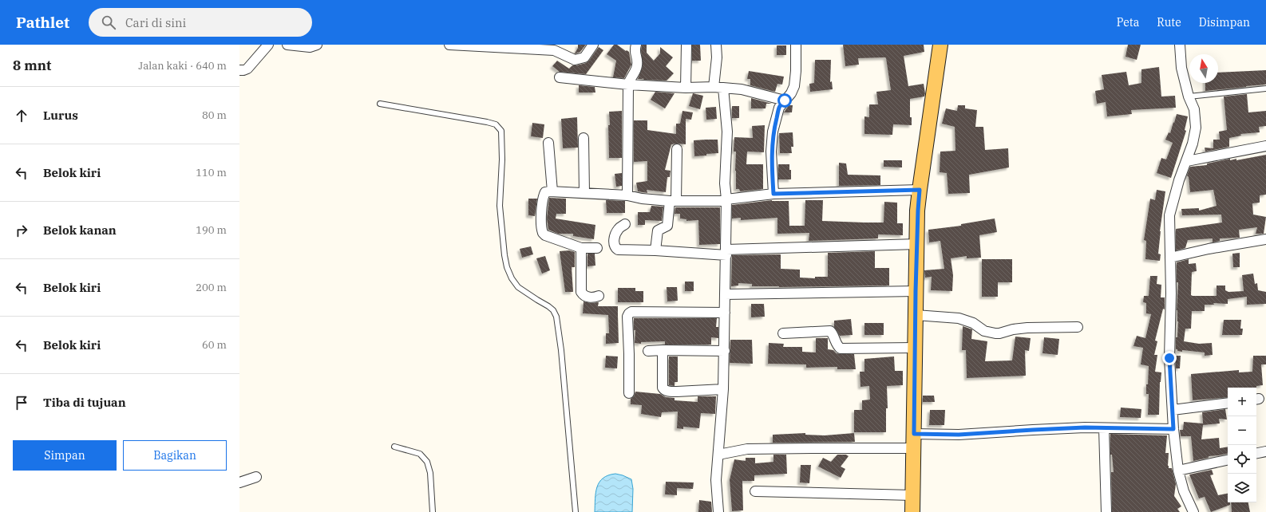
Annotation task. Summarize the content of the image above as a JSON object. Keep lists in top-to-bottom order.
{
  "north": "top",
  "page": {
    "header": "Pathlet",
    "search": "Cari di sini",
    "nav": ["Peta", "Rute", "Disimpan"],
    "heading": ["8 mnt", "Jalan kaki · 640 m"],
    "list": [
      ["Lurus", "80 m"],
      ["Belok kiri", "110 m"],
      ["Belok kanan", "190 m"],
      ["Belok kiri", "200 m"],
      ["Belok kiri", "60 m"],
      "Tiba di tujuan"
    ],
    "map_buttons": ["+", "−"],
    "buttons": ["Simpan", "Bagikan"]
  }
}
